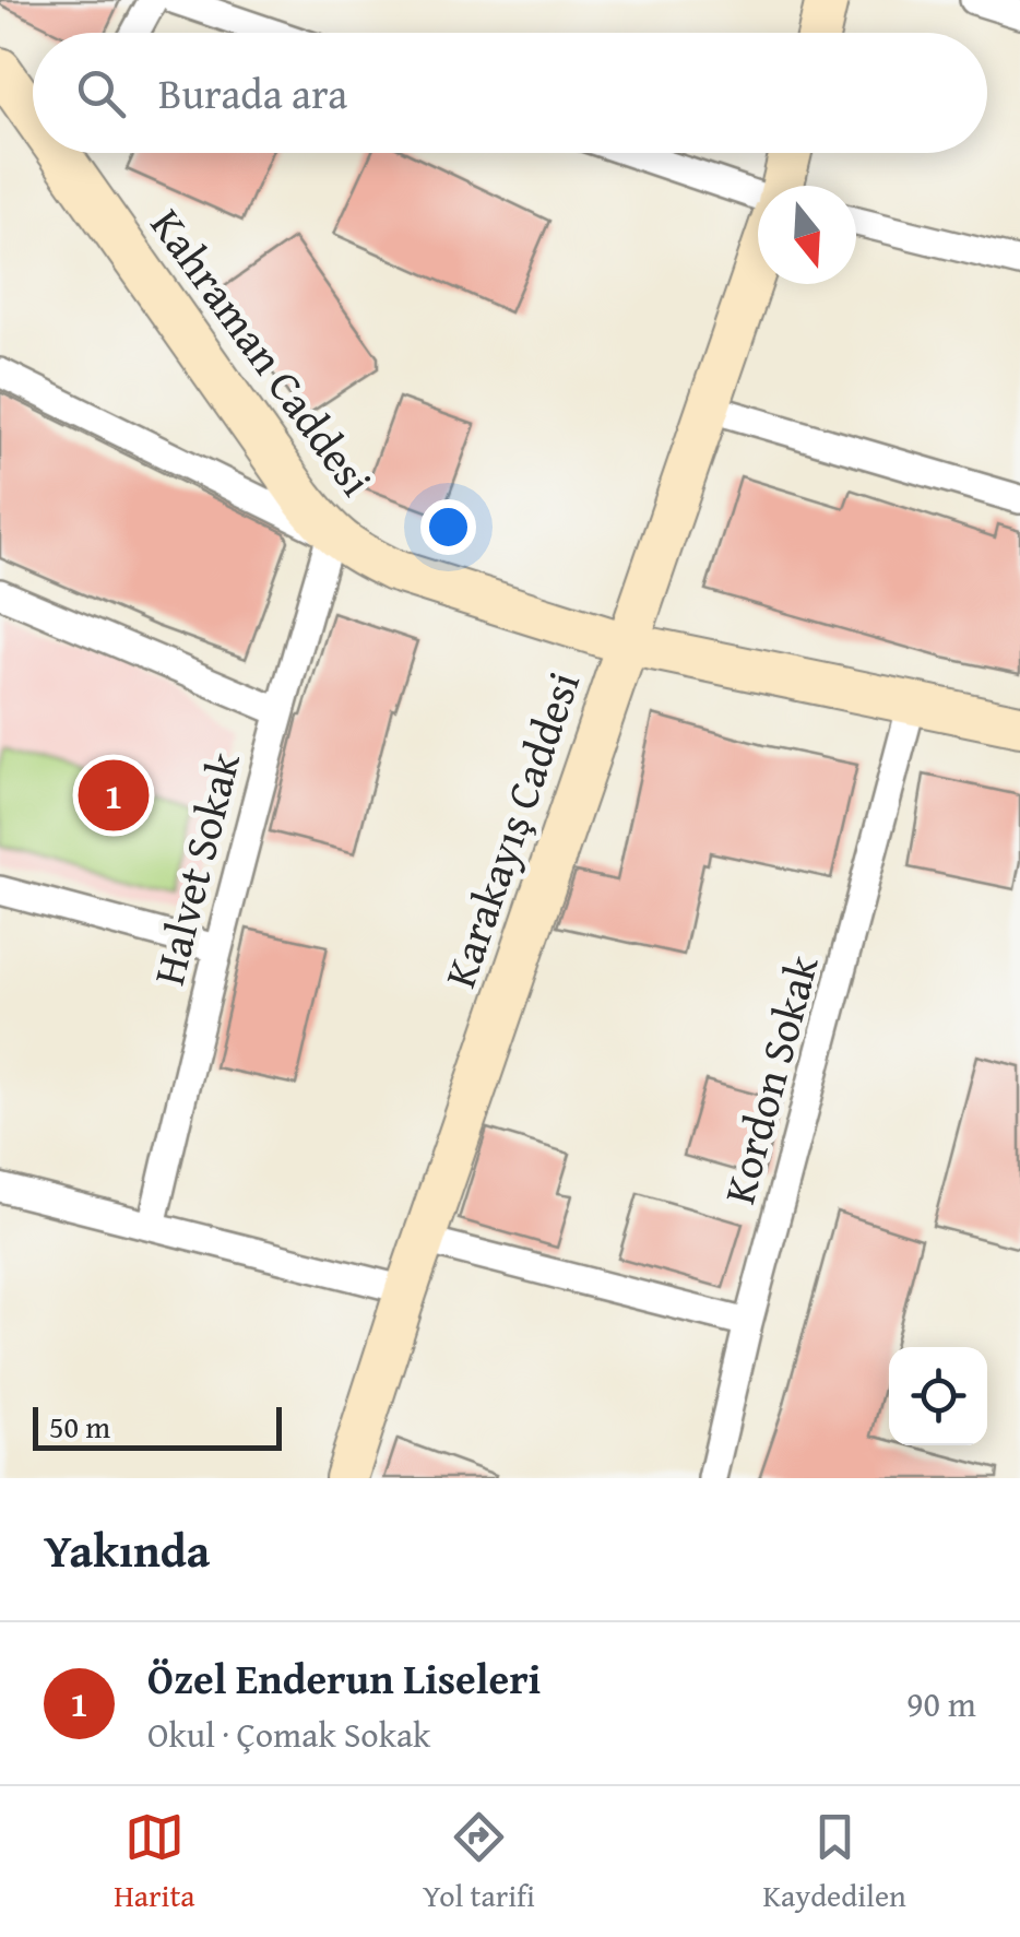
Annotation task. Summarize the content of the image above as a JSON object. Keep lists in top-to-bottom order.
{
  "streets": {
    "street": [
      "Kahraman Caddesi",
      "Karakayış Caddesi",
      "Halvet Sokak",
      "Kordon Sokak"
    ]
  },
  "crossings": [
    ["Kahraman Caddesi", "Karakayış Caddesi"],
    ["Kahraman Caddesi", "Halvet Sokak"],
    ["Kahraman Caddesi", "Kordon Sokak"]
  ],
  "scale_bar": "50 m",
  "north": "bottom",
  "page": {
    "search": "Burada ara",
    "pins": "1",
    "scale": "50 m",
    "heading": "Yakında",
    "list": [
      {
        "mark": "1",
        "name": "Özel Enderun Liseleri",
        "note": "Okul · Çomak Sokak",
        "value": "90 m"
      }
    ],
    "nav": ["Harita", "Yol tarifi", "Kaydedilen"]
  }
}
